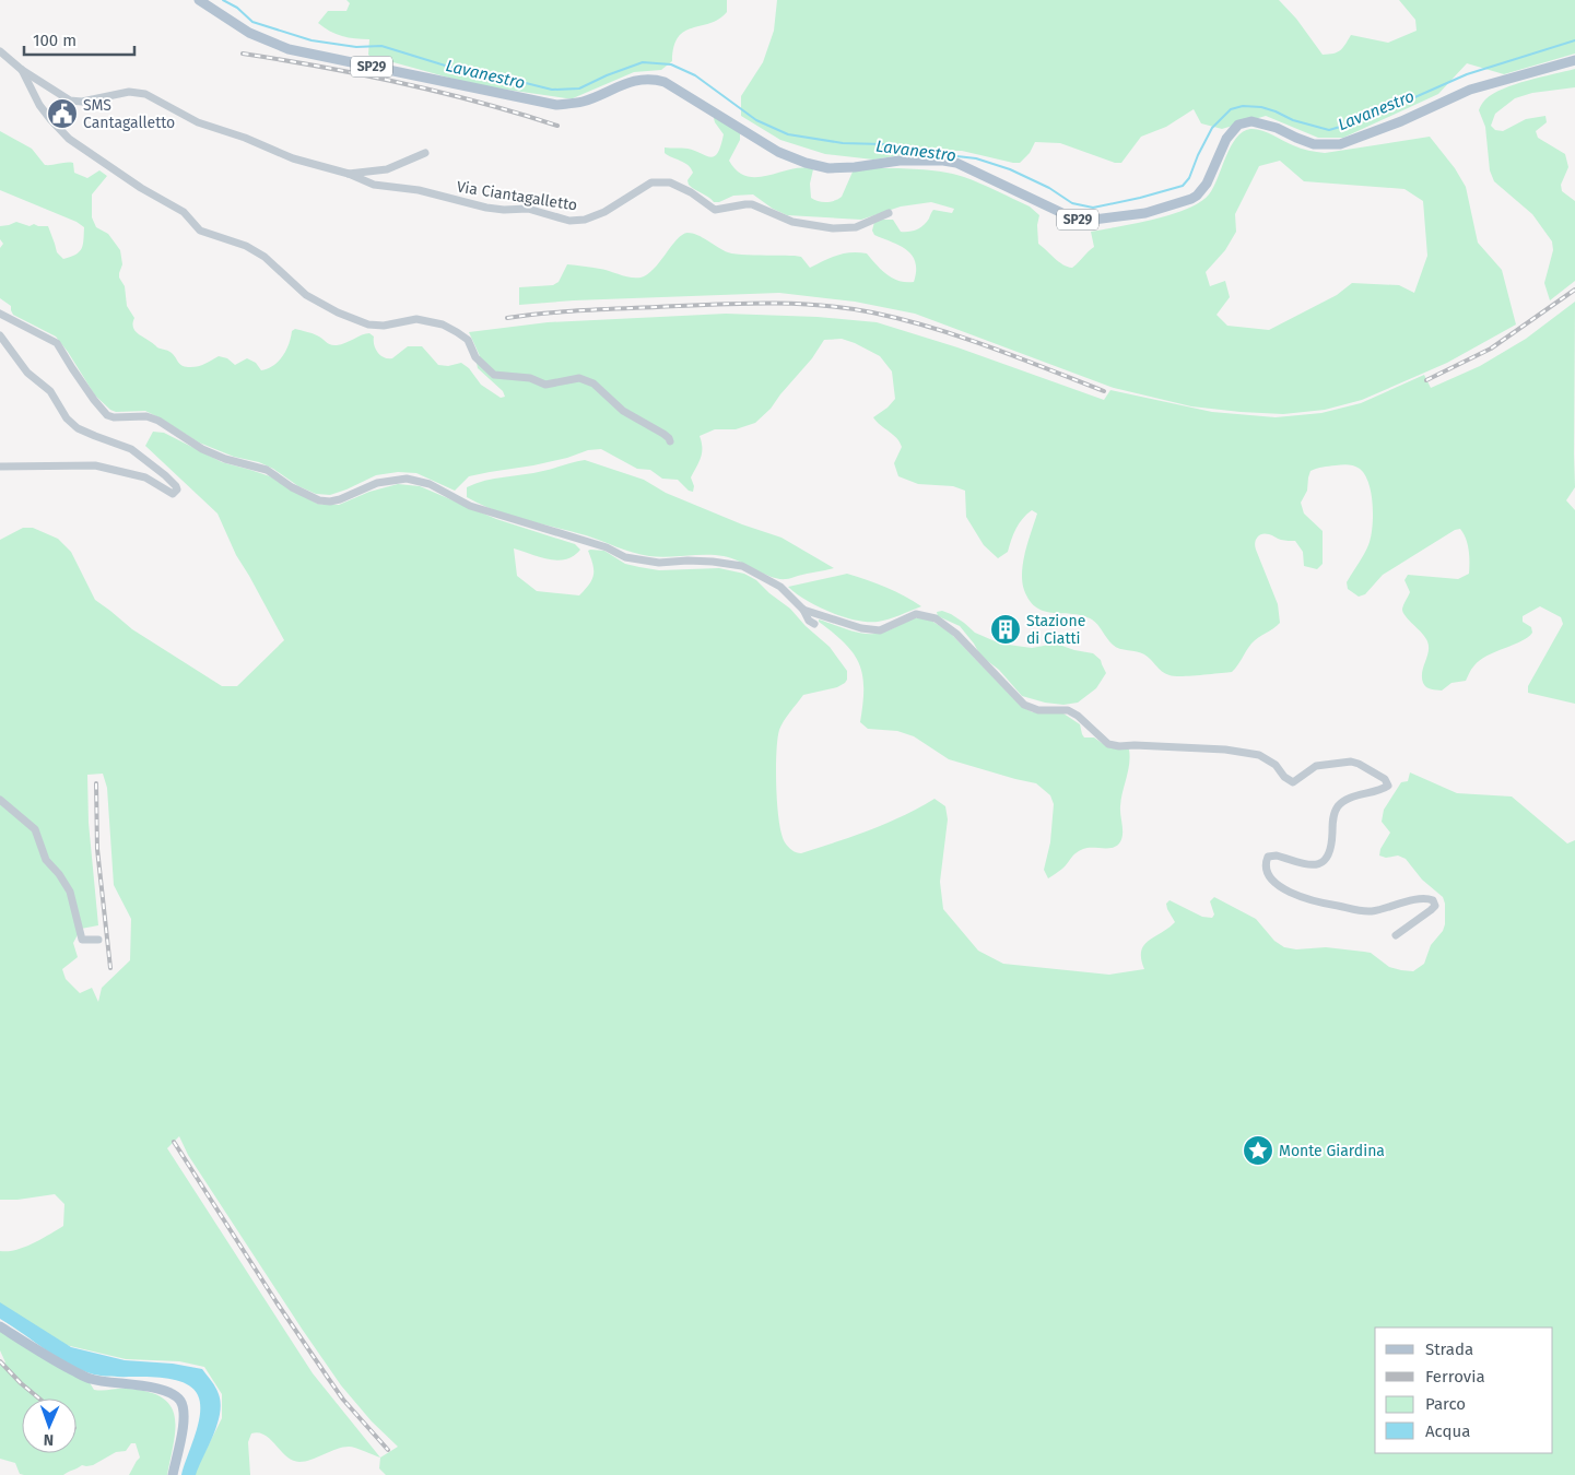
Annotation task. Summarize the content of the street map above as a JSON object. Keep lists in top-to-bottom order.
{
  "streets": {
    "main road": ["SP29"],
    "street": ["Via Ciantagalletto"]
  },
  "water": ["Lavanestro"],
  "places": {
    "public building": ["SMS Cantagalletto"],
    "building": ["Stazione di Ciatti"],
    "place": ["Monte Giardina"]
  },
  "legend": [
    "Strada",
    "Ferrovia",
    "Parco",
    "Acqua"
  ],
  "scale_bar": "100 m",
  "north": "bottom"
}
